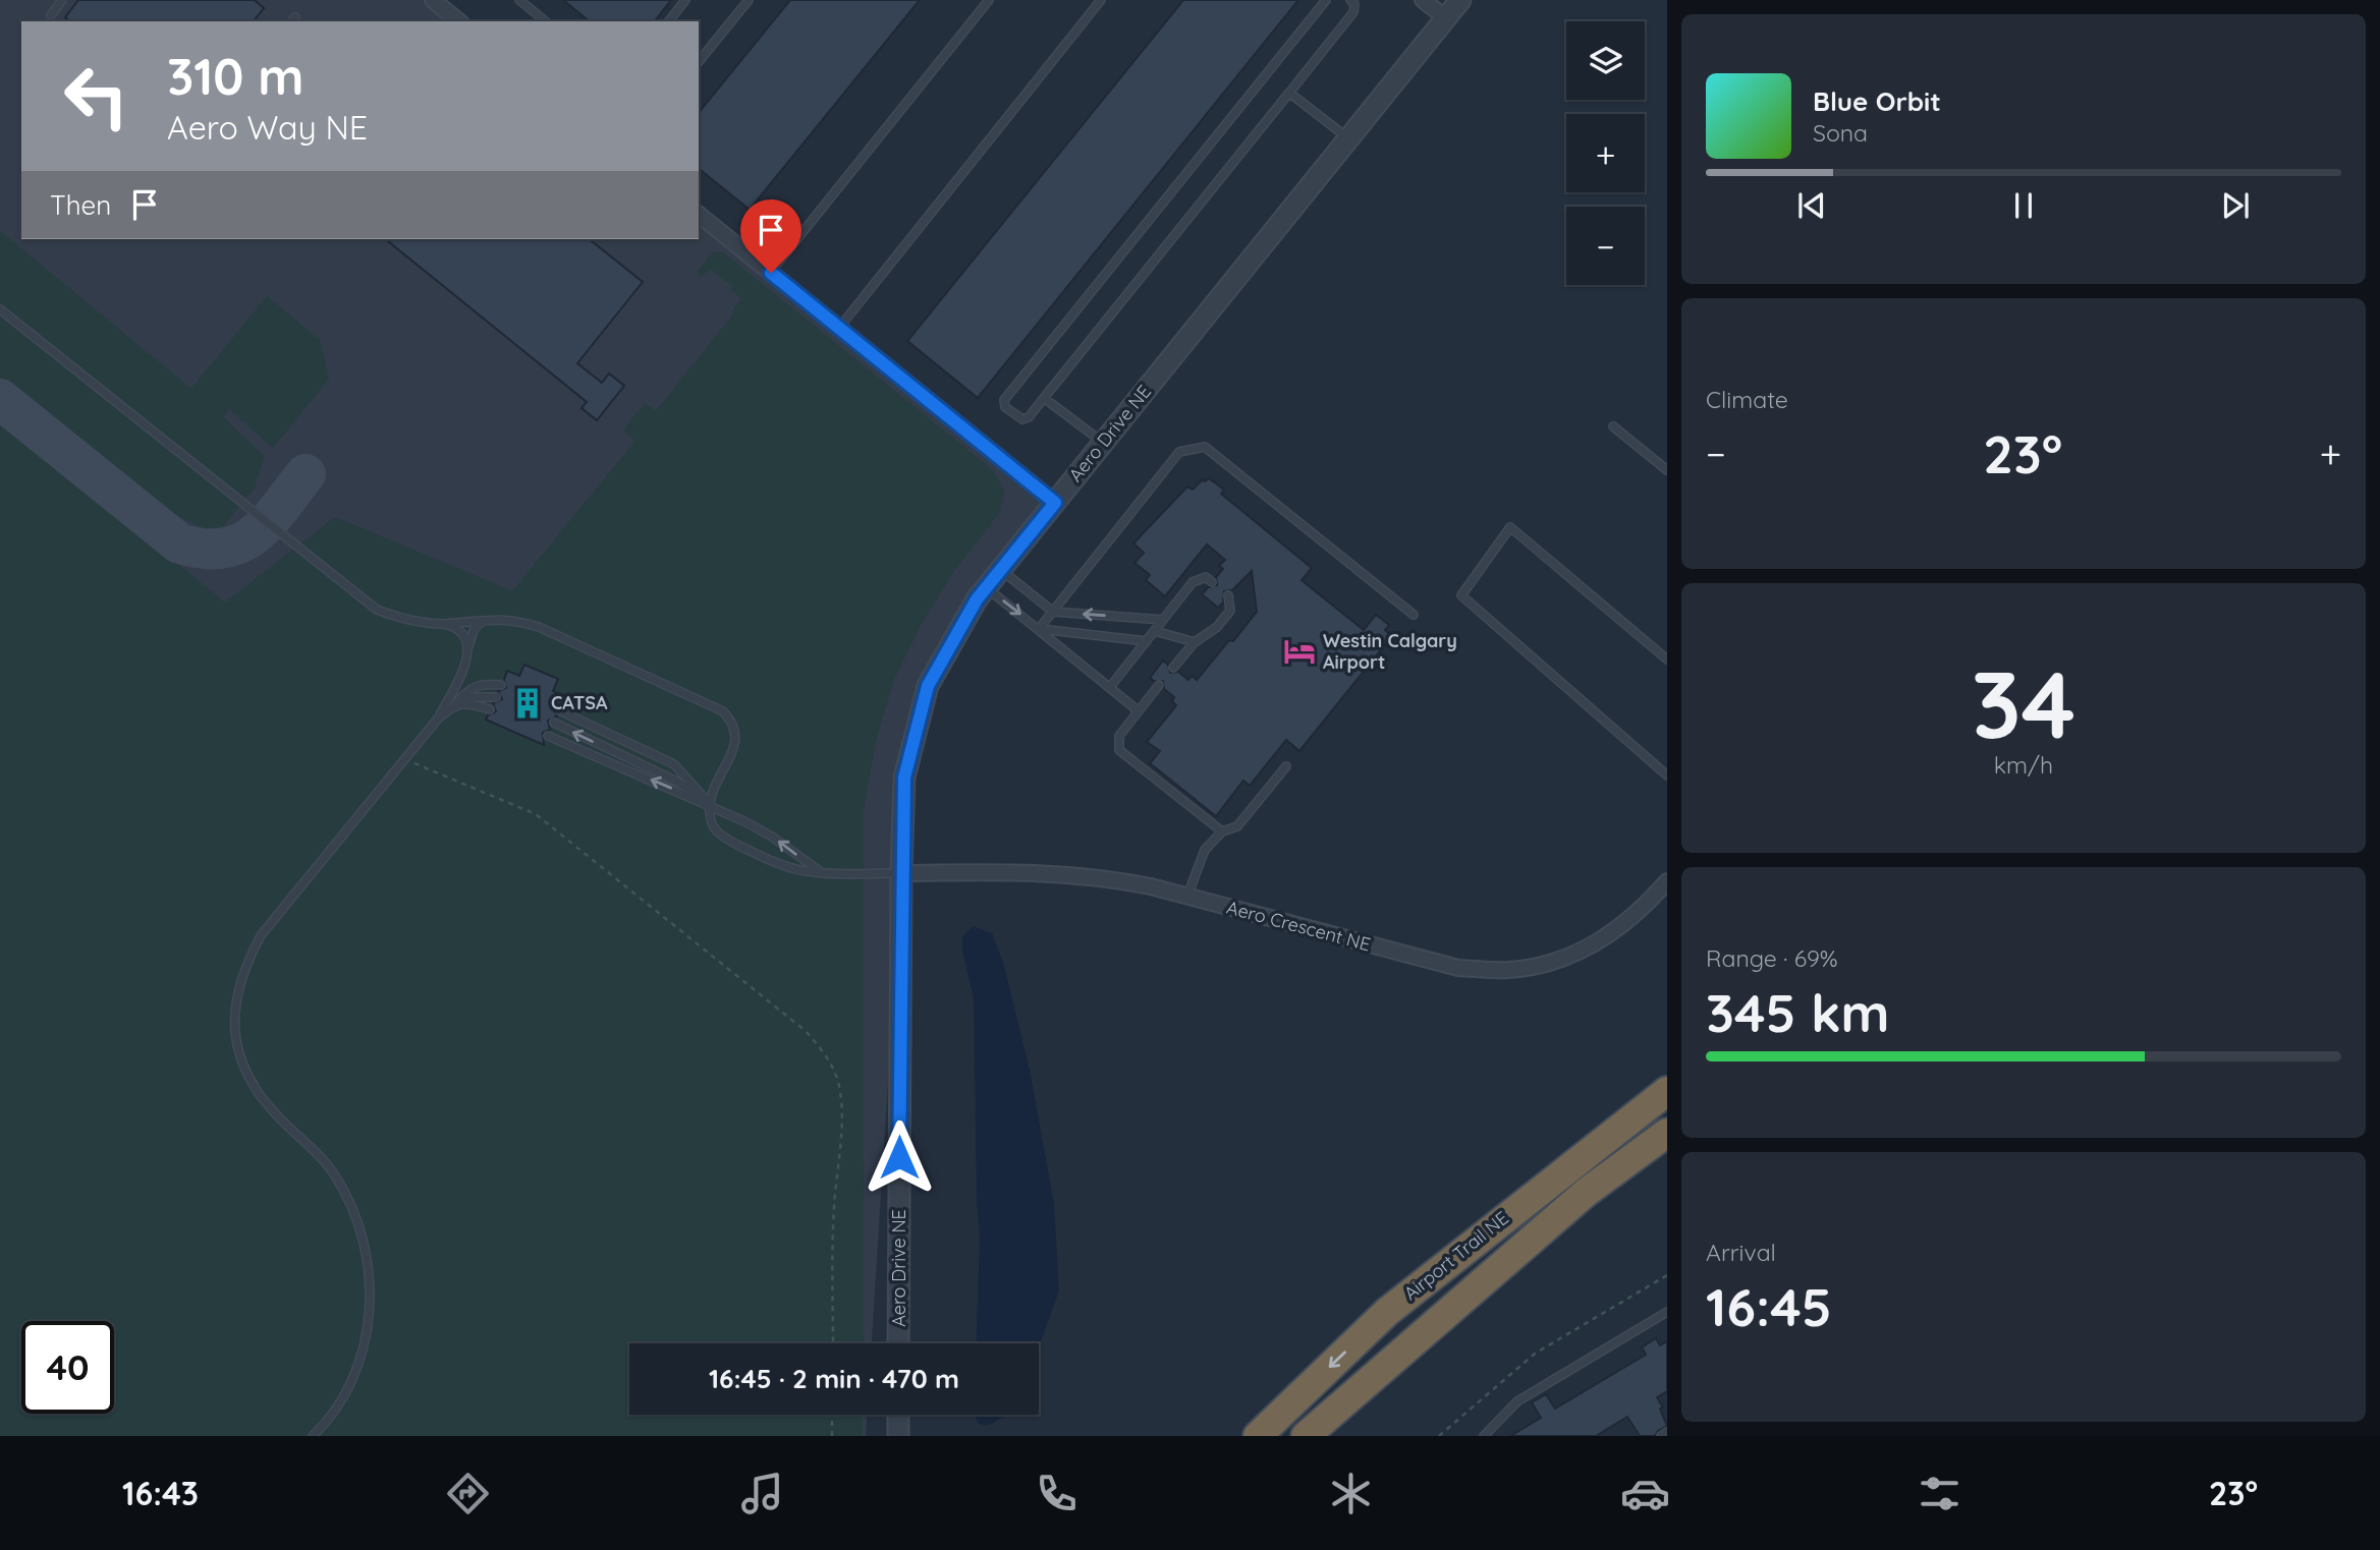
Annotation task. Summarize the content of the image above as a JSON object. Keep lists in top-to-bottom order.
{
  "streets": {
    "highway": ["Airport Trail NE"],
    "street": ["Aero Drive NE", "Aero Crescent NE"]
  },
  "crossings": [
    ["Aero Drive NE", "Aero Crescent NE"]
  ],
  "places": {
    "hotel": ["Westin Calgary Airport"],
    "building": ["CATSA"]
  },
  "page": {
    "map_buttons": ["+", "−"],
    "turn": ["310 m", "Aero Way NE"],
    "song": ["Blue Orbit", "Sona"],
    "then": "Then",
    "tile": [
      "Climate",
      ["34", "km/h"],
      ["Range · 69%", "345 km"],
      ["Arrival", "16:45"]
    ],
    "heat": ["−", "23°", "+"],
    "limit": "40",
    "trip": "16:45 · 2 min · 470 m",
    "tabs": ["16:43", "23°"]
  }
}
